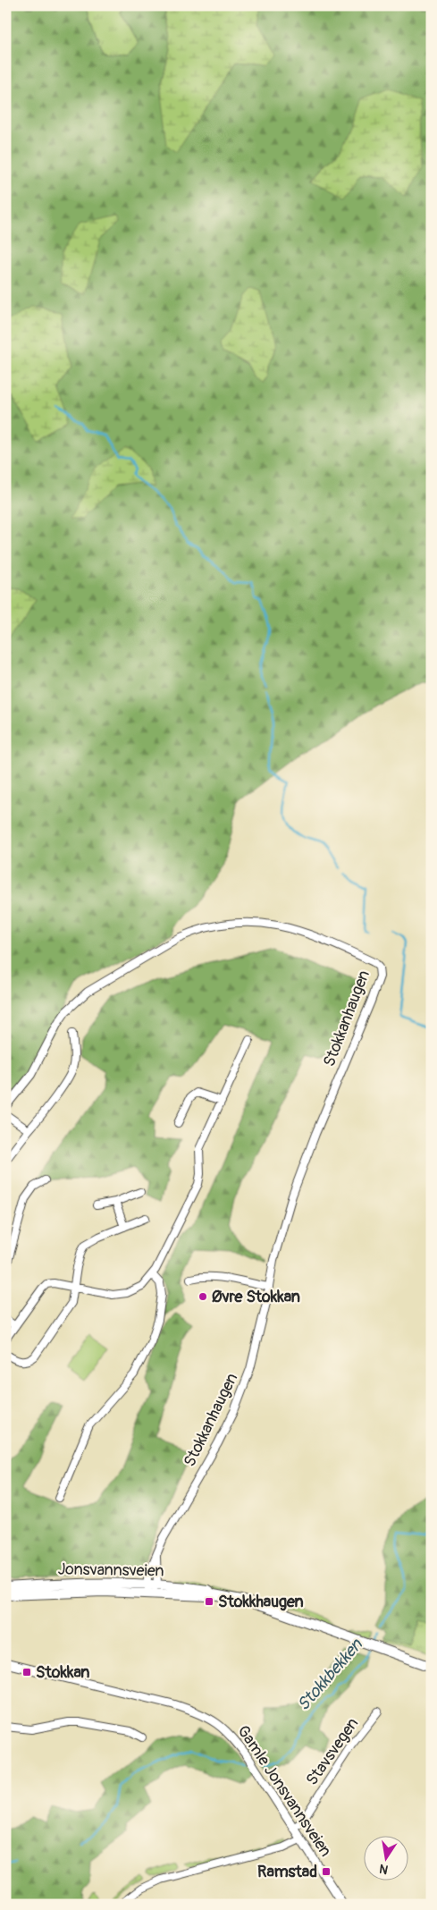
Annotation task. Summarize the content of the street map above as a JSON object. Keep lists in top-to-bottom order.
{
  "streets": {
    "main road": ["Jonsvannsveien"],
    "street": ["Stokkanhaugen", "Stavsvegen", "Gamle Jonsvannsveien"]
  },
  "crossings": [
    ["Stokkanhaugen", "Jonsvannsveien"],
    ["Stavsvegen", "Gamle Jonsvannsveien"]
  ],
  "water": ["Stokkbekken"],
  "places": {
    "other": ["Øvre Stokkan"],
    "transit": ["Stokkhaugen", "Stokkan", "Ramstad"]
  },
  "north": "bottom"
}
